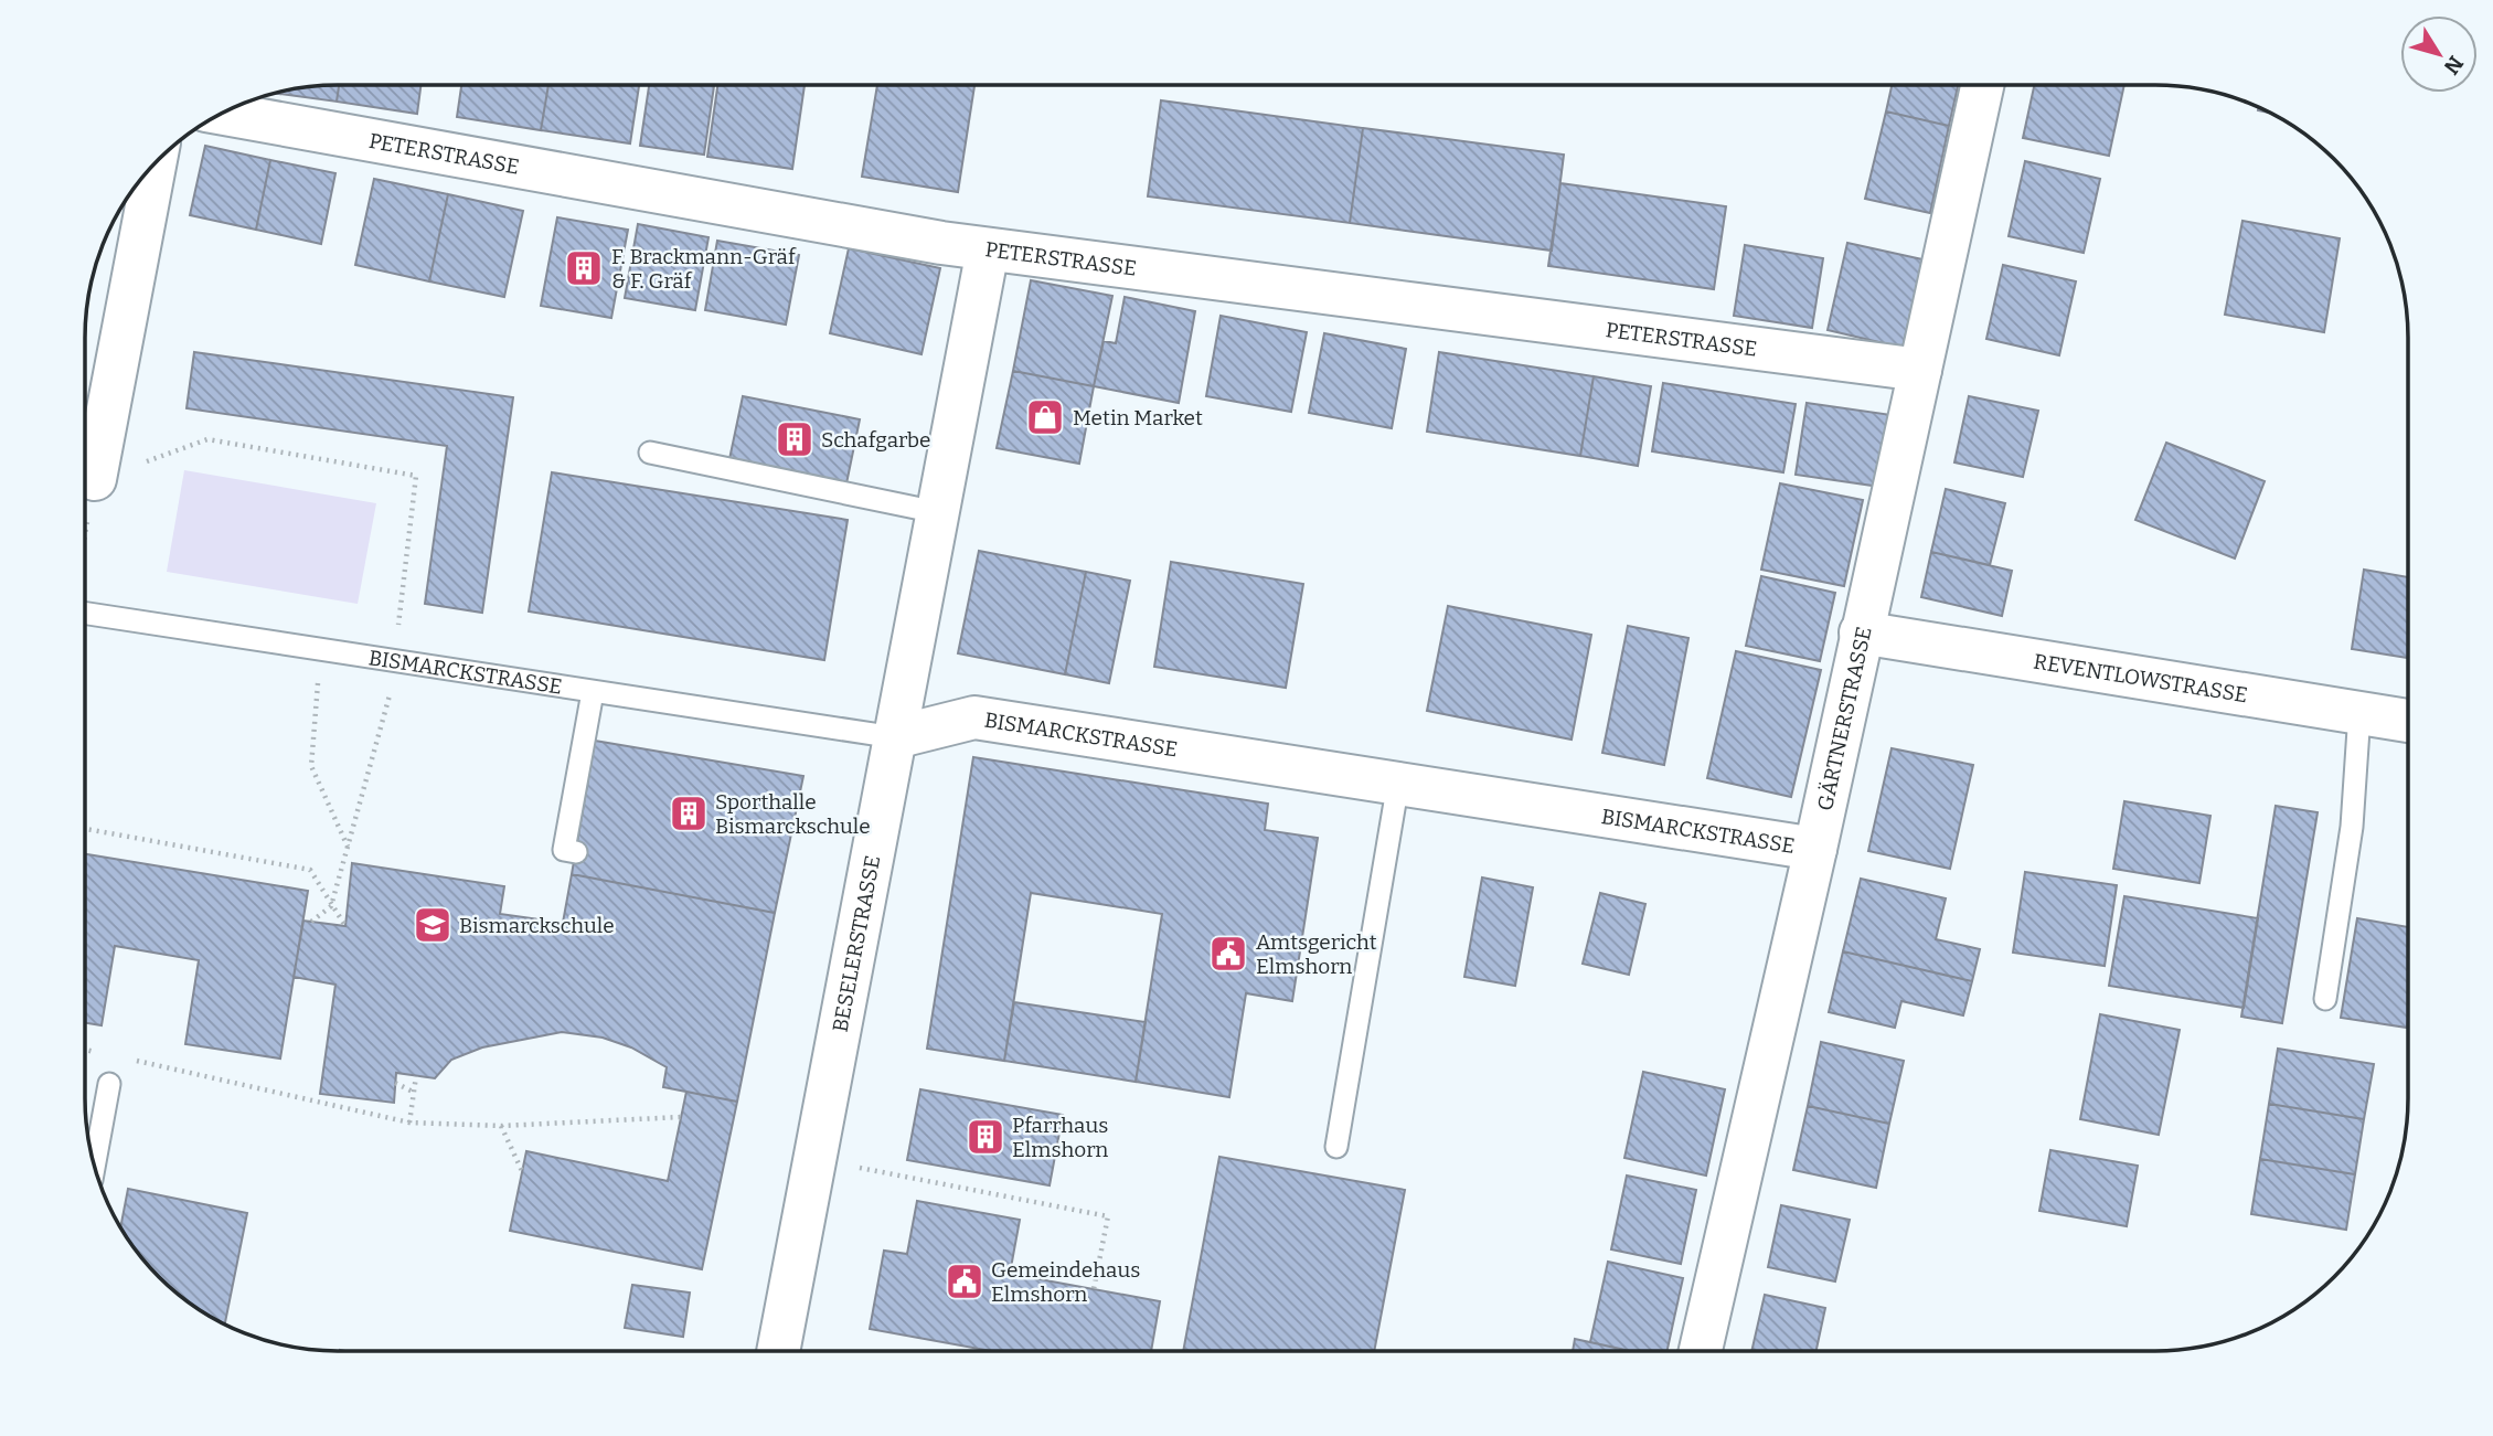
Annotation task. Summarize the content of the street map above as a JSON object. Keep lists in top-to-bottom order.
{
  "streets": {
    "street": [
      "PETERSTRASSE",
      "BISMARCKSTRASSE",
      "REVENTLOWSTRASSE",
      "GÄRTNERSTRASSE",
      "BESELERSTRASSE"
    ]
  },
  "crossings": [
    ["PETERSTRASSE", "GÄRTNERSTRASSE"],
    ["PETERSTRASSE", "BESELERSTRASSE"],
    ["BISMARCKSTRASSE", "GÄRTNERSTRASSE"],
    ["BISMARCKSTRASSE", "BESELERSTRASSE"],
    ["REVENTLOWSTRASSE", "GÄRTNERSTRASSE"]
  ],
  "places": {
    "building": [
      "F. Brackmann-Gräf & F. Gräf",
      "Schafgarbe",
      "Sporthalle Bismarckschule",
      "Pfarrhaus Elmshorn"
    ],
    "shop": ["Metin Market"],
    "school or university": ["Bismarckschule"],
    "public building": ["Amtsgericht Elmshorn", "Gemeindehaus Elmshorn"]
  },
  "north": "bottom right"
}
